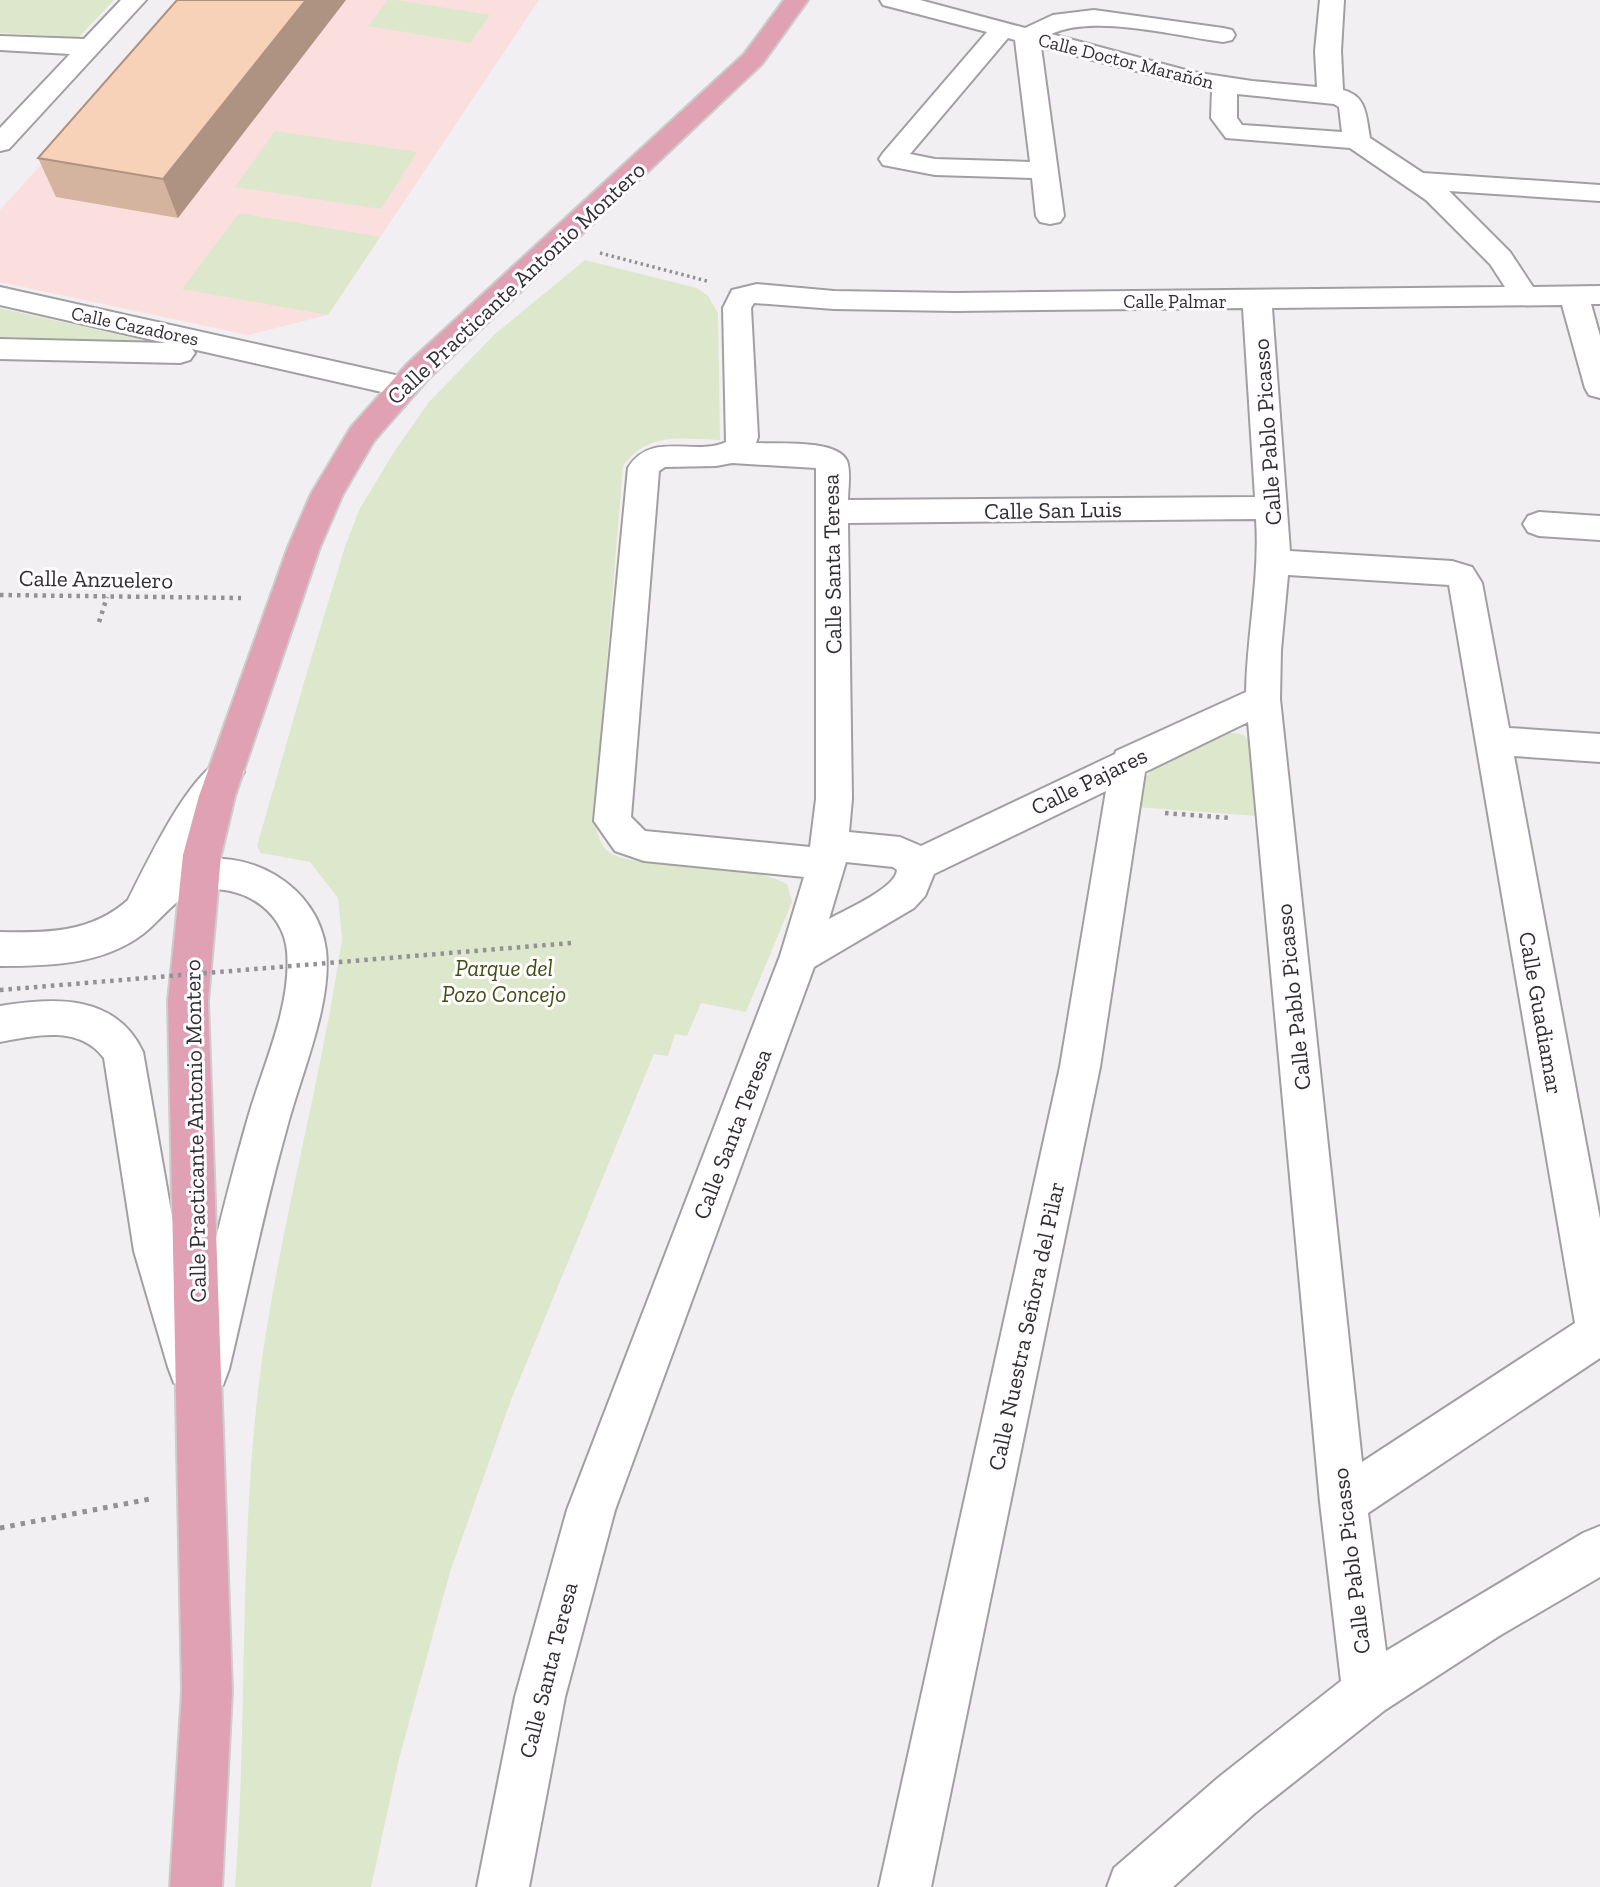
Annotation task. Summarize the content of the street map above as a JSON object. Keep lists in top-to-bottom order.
{
  "streets": {
    "main road": ["Calle Practicante Antonio Montero"],
    "street": [
      "Calle Doctor Marañón",
      "Calle Palmar",
      "Calle Cazadores",
      "Calle Pablo Picasso",
      "Calle San Luis",
      "Calle Santa Teresa",
      "Calle Pajares",
      "Calle Guadiamar",
      "Calle Nuestra Señora del Pilar"
    ],
    "path": ["Calle Anzuelero"]
  },
  "crossings": [
    ["Calle Practicante Antonio Montero", "Calle Cazadores"],
    ["Calle Palmar", "Calle Pablo Picasso"],
    ["Calle Pablo Picasso", "Calle San Luis"],
    ["Calle Pablo Picasso", "Calle Pajares"],
    ["Calle Pablo Picasso", "Calle Guadiamar"],
    ["Calle San Luis", "Calle Santa Teresa"],
    ["Calle Pajares", "Calle Nuestra Señora del Pilar"]
  ],
  "parks": ["Parque del Pozo Concejo"]
}
